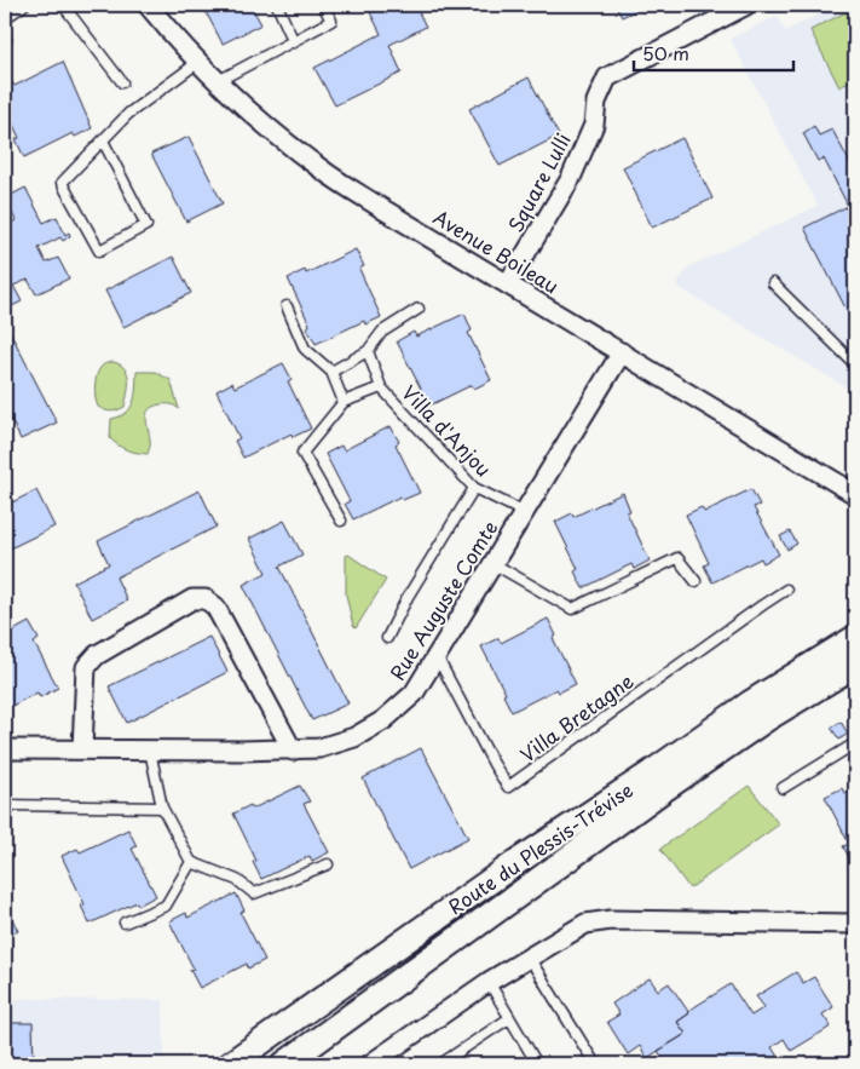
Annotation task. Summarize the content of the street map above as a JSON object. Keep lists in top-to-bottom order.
{
  "streets": {
    "main road": ["Route du Plessis-Trévise"],
    "street": ["Square Lulli", "Avenue Boileau", "Rue Auguste Comte"],
    "lane": ["Villa d'Anjou", "Villa Bretagne"]
  },
  "crossings": [
    ["Square Lulli", "Avenue Boileau"],
    ["Avenue Boileau", "Rue Auguste Comte"],
    ["Villa d'Anjou", "Rue Auguste Comte"],
    ["Rue Auguste Comte", "Villa Bretagne"]
  ],
  "scale_bar": "50 m"
}
